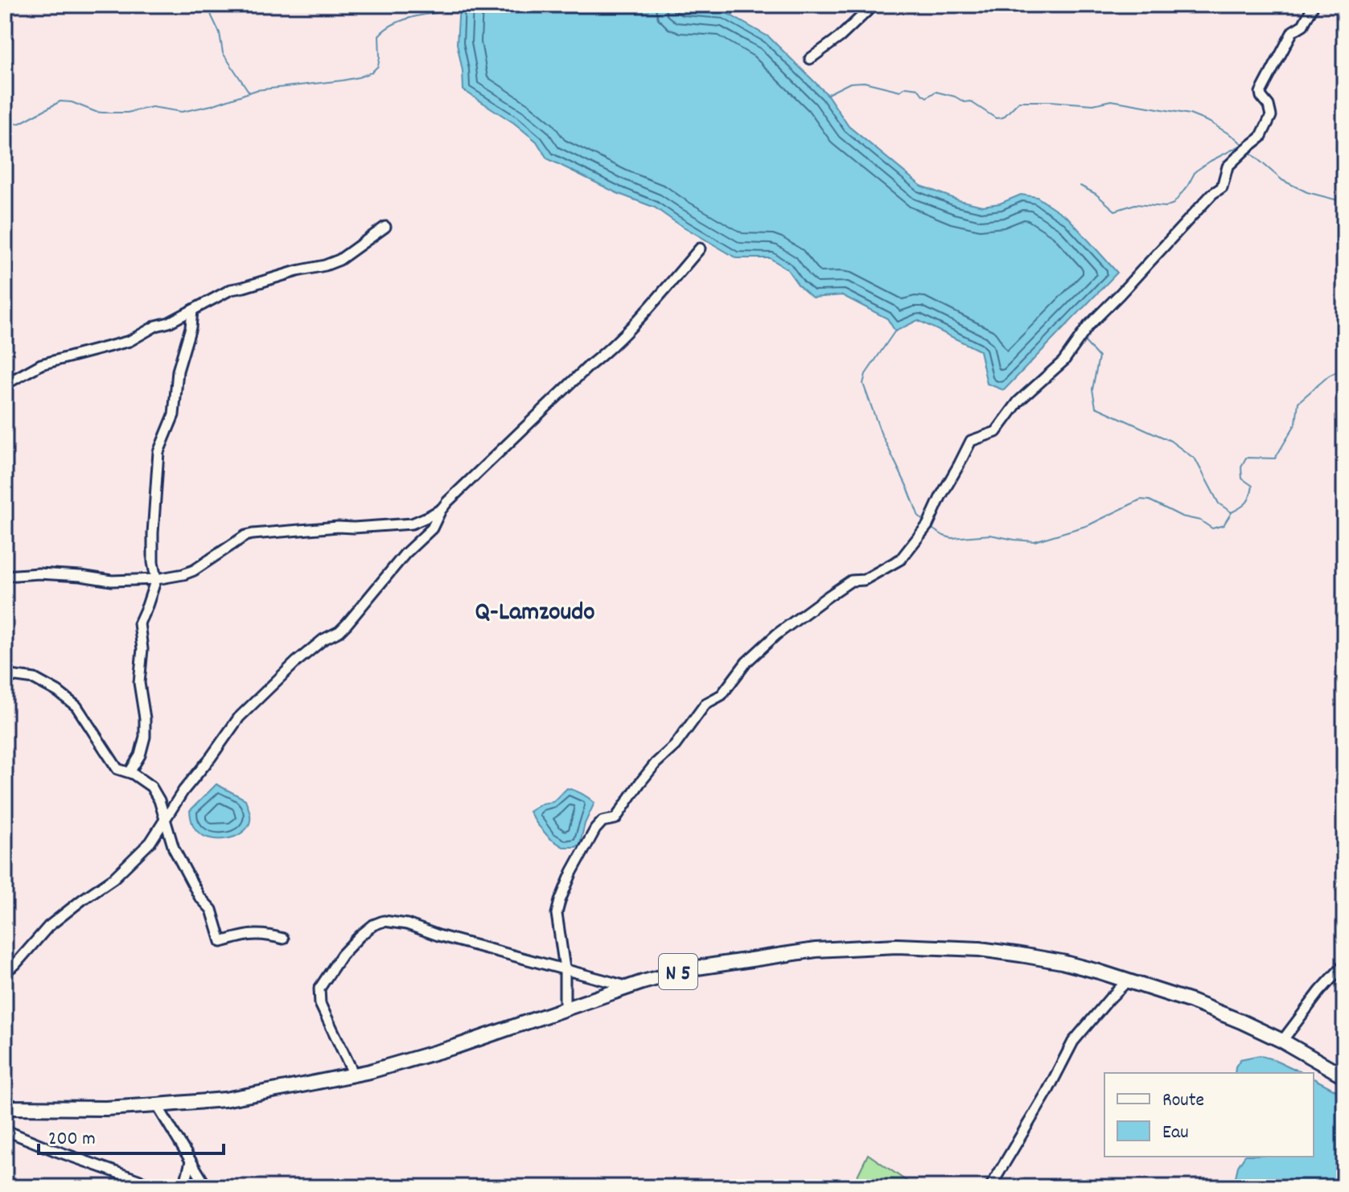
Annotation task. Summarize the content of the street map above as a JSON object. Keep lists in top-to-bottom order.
{
  "streets": {
    "highway": ["N 5"]
  },
  "districts": ["Q-Lamzoudo"],
  "legend": ["Route", "Eau"],
  "scale_bar": "200 m"
}
